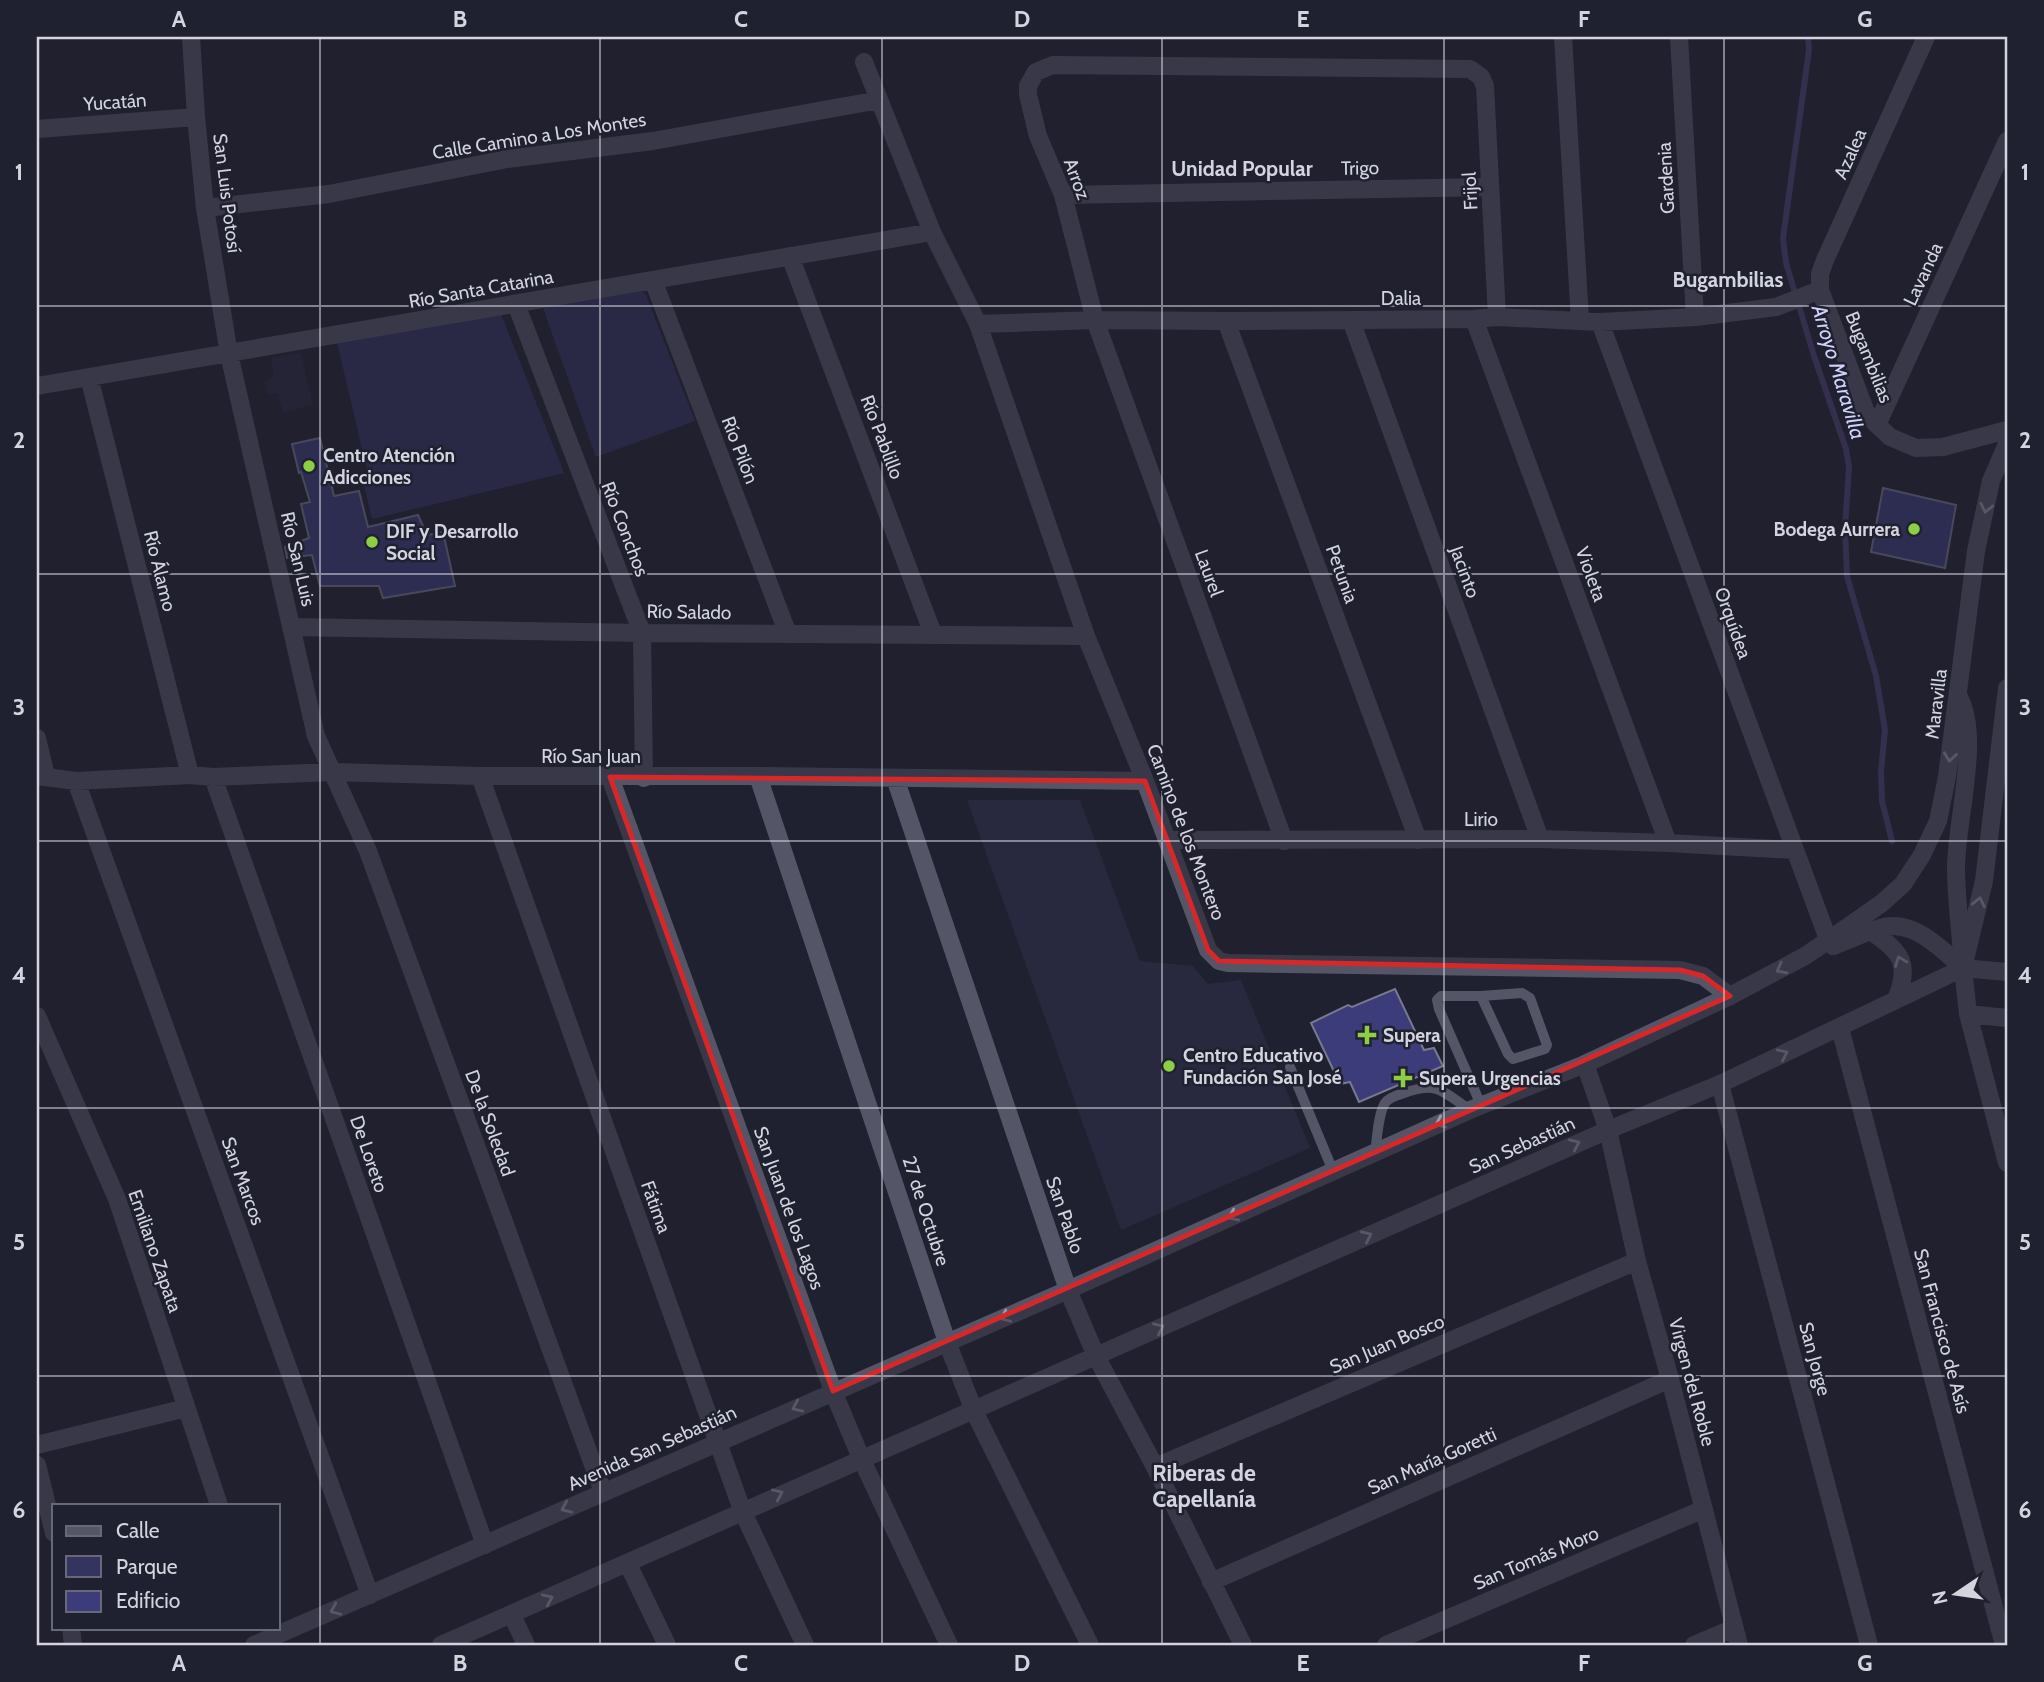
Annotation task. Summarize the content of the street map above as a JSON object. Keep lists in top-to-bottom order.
{
  "streets": {
    "street": [
      "Yucatán",
      "Calle Camino a Los Montes",
      "Azalea",
      "Trigo",
      "Gardenia",
      "Arroz",
      "Frijol",
      "San Luis Potosí",
      "Lavanda",
      "Río Santa Catarina",
      "Dalia",
      "Bugambilias",
      "Río Pablillo",
      "Río Pilón",
      "Río Conchos",
      "Río San Luis",
      "Río Álamo",
      "Jacinto",
      "Laurel",
      "Petunia",
      "Violeta",
      "Río Salado",
      "Orquídea",
      "Maravilla",
      "Río San Juan",
      "Lirio",
      "Camino de los Montero",
      "De la Soledad",
      "San Sebastián",
      "De Loreto",
      "San Marcos",
      "Fátima",
      "San Juan de los Lagos",
      "27 de Octubre",
      "San Pablo",
      "Emiliano Zapata",
      "San Francisco de Asís",
      "San Juan Bosco",
      "San Jorge",
      "Virgen del Roble",
      "Avenida San Sebastián",
      "San María Goretti",
      "San Tomás Moro"
    ]
  },
  "crossings": [
    ["Yucatán", "San Luis Potosí"],
    ["Calle Camino a Los Montes", "San Luis Potosí"],
    ["Calle Camino a Los Montes", "Camino de los Montero"],
    ["Azalea", "Dalia"],
    ["Azalea", "Bugambilias"],
    ["Trigo", "Arroz"],
    ["Trigo", "Frijol"],
    ["Gardenia", "Dalia"],
    ["Arroz", "Frijol"],
    ["Arroz", "Dalia"],
    ["Arroz", "Laurel"],
    ["Frijol", "Dalia"],
    ["San Luis Potosí", "Río Santa Catarina"],
    ["San Luis Potosí", "Río San Luis"],
    ["Lavanda", "Bugambilias"],
    ["Río Santa Catarina", "Río Pablillo"],
    ["Río Santa Catarina", "Río Pilón"],
    ["Río Santa Catarina", "Río Conchos"],
    ["Río Santa Catarina", "Río San Luis"],
    ["Río Santa Catarina", "Río Álamo"],
    ["Río Santa Catarina", "Camino de los Montero"],
    ["Dalia", "Bugambilias"],
    ["Dalia", "Jacinto"],
    ["Dalia", "Laurel"],
    ["Dalia", "Petunia"],
    ["Dalia", "Violeta"],
    ["Dalia", "Orquídea"],
    ["Dalia", "Camino de los Montero"],
    ["Río Pablillo", "Río Salado"],
    ["Río Pilón", "Río Salado"],
    ["Río Conchos", "Río Salado"],
    ["Río Conchos", "Río San Juan"],
    ["Río San Luis", "Río Salado"],
    ["Río San Luis", "Río San Juan"],
    ["Río San Luis", "De la Soledad"],
    ["Río Álamo", "Río San Juan"],
    ["Jacinto", "Lirio"],
    ["Laurel", "Lirio"],
    ["Petunia", "Lirio"],
    ["Violeta", "Lirio"],
    ["Río Salado", "Camino de los Montero"],
    ["Orquídea", "Maravilla"],
    ["Orquídea", "Lirio"],
    ["Río San Juan", "Camino de los Montero"],
    ["Río San Juan", "De la Soledad"],
    ["Río San Juan", "De Loreto"],
    ["Río San Juan", "San Marcos"],
    ["Río San Juan", "Fátima"],
    ["Río San Juan", "San Juan de los Lagos"],
    ["Río San Juan", "27 de Octubre"],
    ["Río San Juan", "San Pablo"],
    ["Lirio", "Camino de los Montero"],
    ["De la Soledad", "Avenida San Sebastián"],
    ["San Sebastián", "San Pablo"],
    ["San Sebastián", "San Francisco de Asís"],
    ["San Sebastián", "San Jorge"],
    ["San Sebastián", "Virgen del Roble"],
    ["De Loreto", "Avenida San Sebastián"],
    ["San Marcos", "Avenida San Sebastián"],
    ["Fátima", "Avenida San Sebastián"],
    ["San Juan de los Lagos", "Avenida San Sebastián"],
    ["27 de Octubre", "Avenida San Sebastián"],
    ["San Pablo", "San Juan Bosco"],
    ["San Pablo", "Avenida San Sebastián"],
    ["San Pablo", "San María Goretti"],
    ["San Juan Bosco", "Virgen del Roble"],
    ["Virgen del Roble", "San María Goretti"],
    ["Virgen del Roble", "San Tomás Moro"]
  ],
  "districts": ["Unidad Popular", "Bugambilias", "Riberas de Capellanía"],
  "water": ["Arroyo Maravilla"],
  "places": {
    "other": [
      "Centro Atención Adicciones",
      "Bodega Aurrera",
      "DIF y Desarrollo Social",
      "Centro Educativo Fundación San José"
    ],
    "health": ["Supera", "Supera Urgencias"]
  },
  "legend": ["Calle", "Parque", "Edificio"],
  "north": "left",
  "grid": {
    "columns": [
      "A",
      "B",
      "C",
      "D",
      "E",
      "F",
      "G"
    ],
    "rows": [
      "1",
      "2",
      "3",
      "4",
      "5",
      "6"
    ]
  }
}
